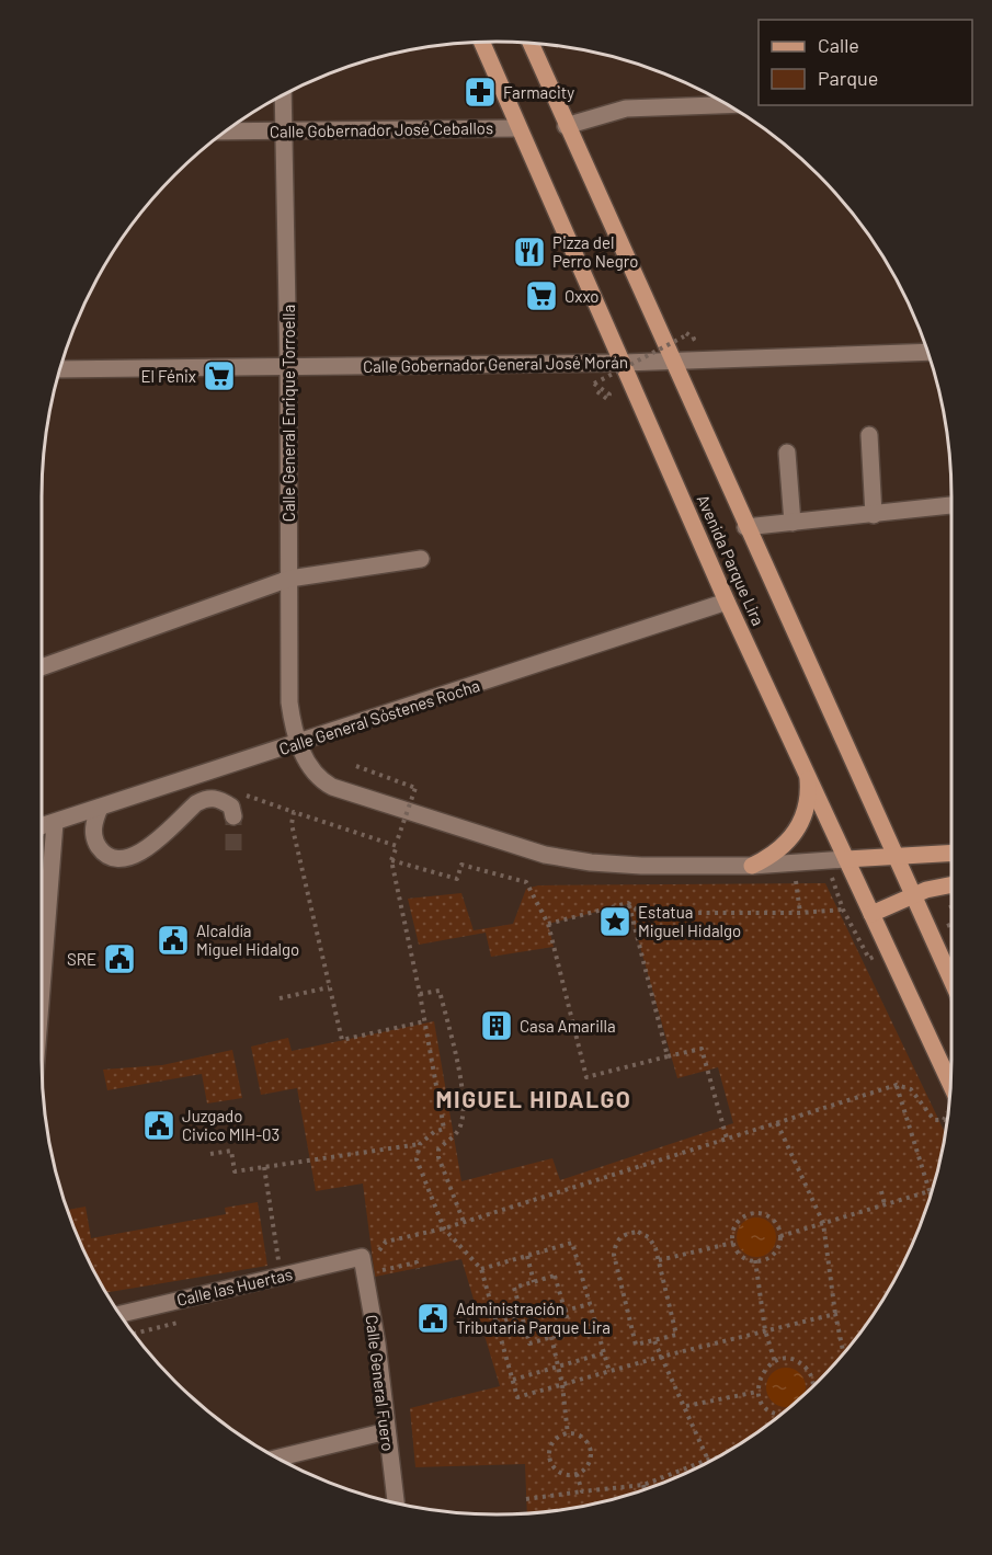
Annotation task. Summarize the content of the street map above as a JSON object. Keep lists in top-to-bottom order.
{
  "streets": {
    "main road": ["Avenida Parque Lira"],
    "street": [
      "Calle Gobernador José Ceballos",
      "Calle Gobernador General José Morán",
      "Calle General Enrique Torroella",
      "Calle General Sóstenes Rocha",
      "Calle las Huertas",
      "Calle General Fuero"
    ]
  },
  "crossings": [
    ["Calle Gobernador José Ceballos", "Calle General Enrique Torroella"],
    ["Calle Gobernador José Ceballos", "Avenida Parque Lira"],
    ["Calle Gobernador General José Morán", "Calle General Enrique Torroella"],
    ["Calle Gobernador General José Morán", "Avenida Parque Lira"],
    ["Calle General Enrique Torroella", "Avenida Parque Lira"],
    ["Calle General Enrique Torroella", "Calle General Sóstenes Rocha"],
    ["Avenida Parque Lira", "Calle General Sóstenes Rocha"],
    ["Calle las Huertas", "Calle General Fuero"]
  ],
  "districts": ["MIGUEL HIDALGO"],
  "places": {
    "pharmacy": ["Farmacity"],
    "restaurant": ["Pizza del Perro Negro"],
    "supermarket": ["Oxxo", "El Fénix"],
    "place": ["Estatua Miguel Hidalgo"],
    "public building": [
      "Alcaldía Miguel Hidalgo",
      "SRE",
      "Juzgado Civico MIH-03",
      "Administración Tributaria Parque Lira"
    ],
    "building": ["Casa Amarilla"]
  },
  "legend": ["Calle", "Parque"]
}
